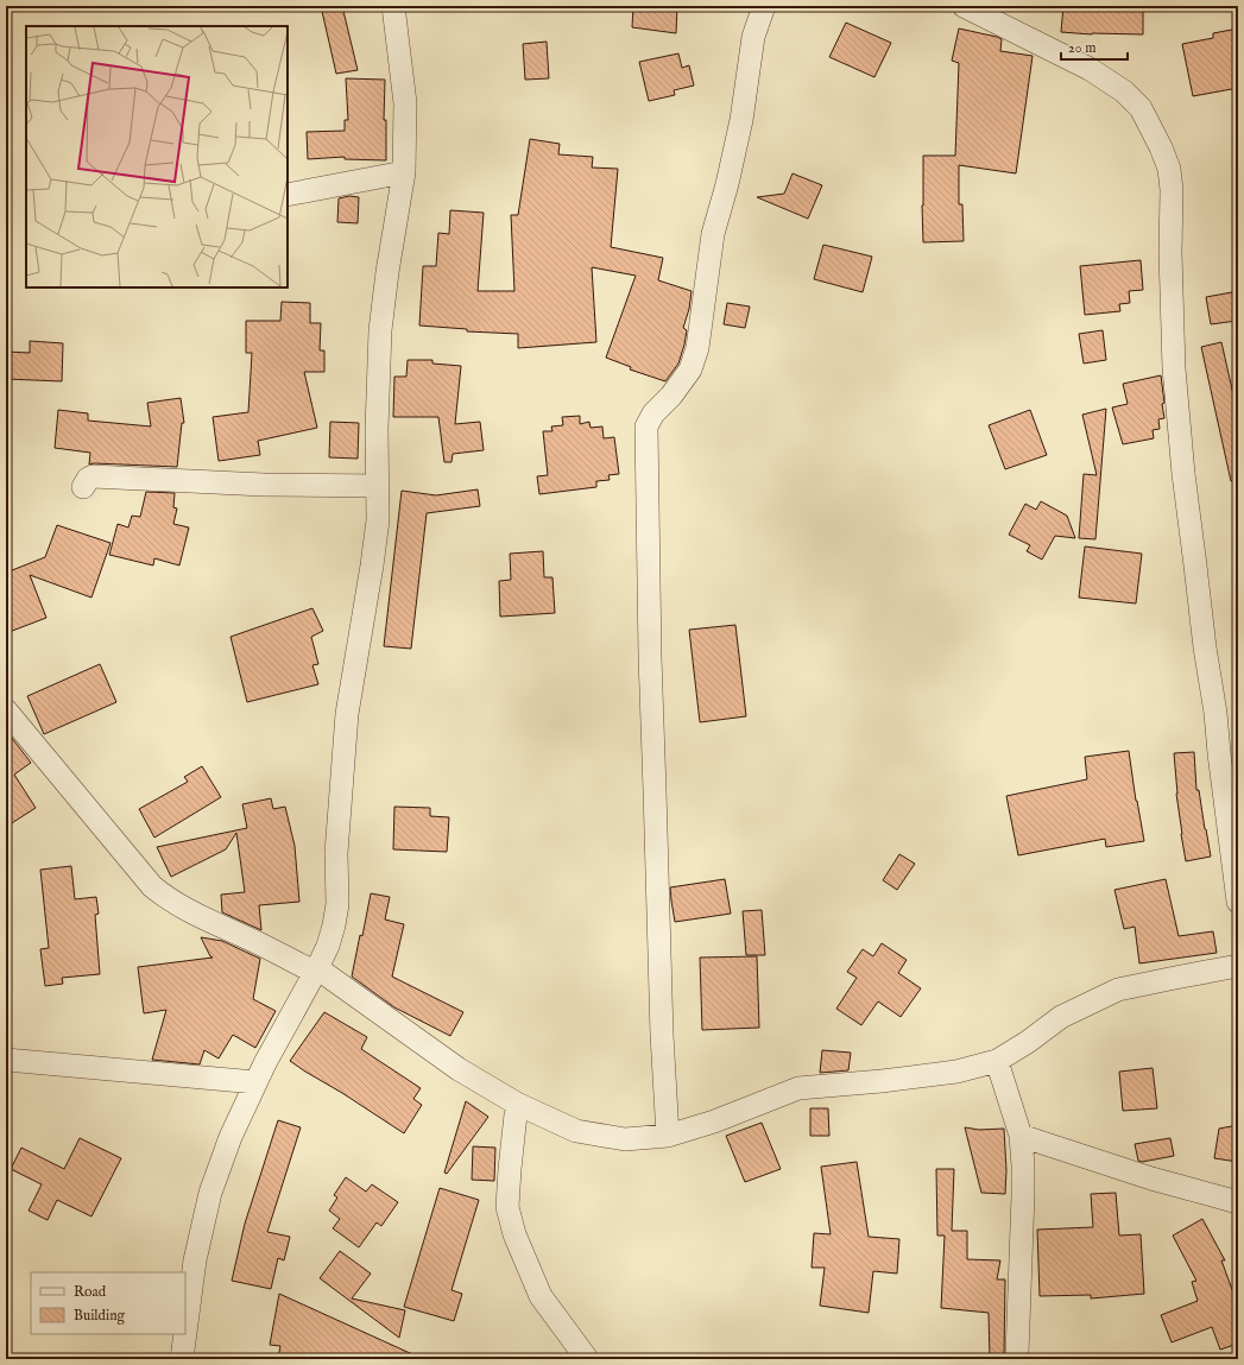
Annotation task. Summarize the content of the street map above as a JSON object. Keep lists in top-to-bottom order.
{
  "legend": ["Road", "Building"],
  "scale_bar": "20 m"
}
